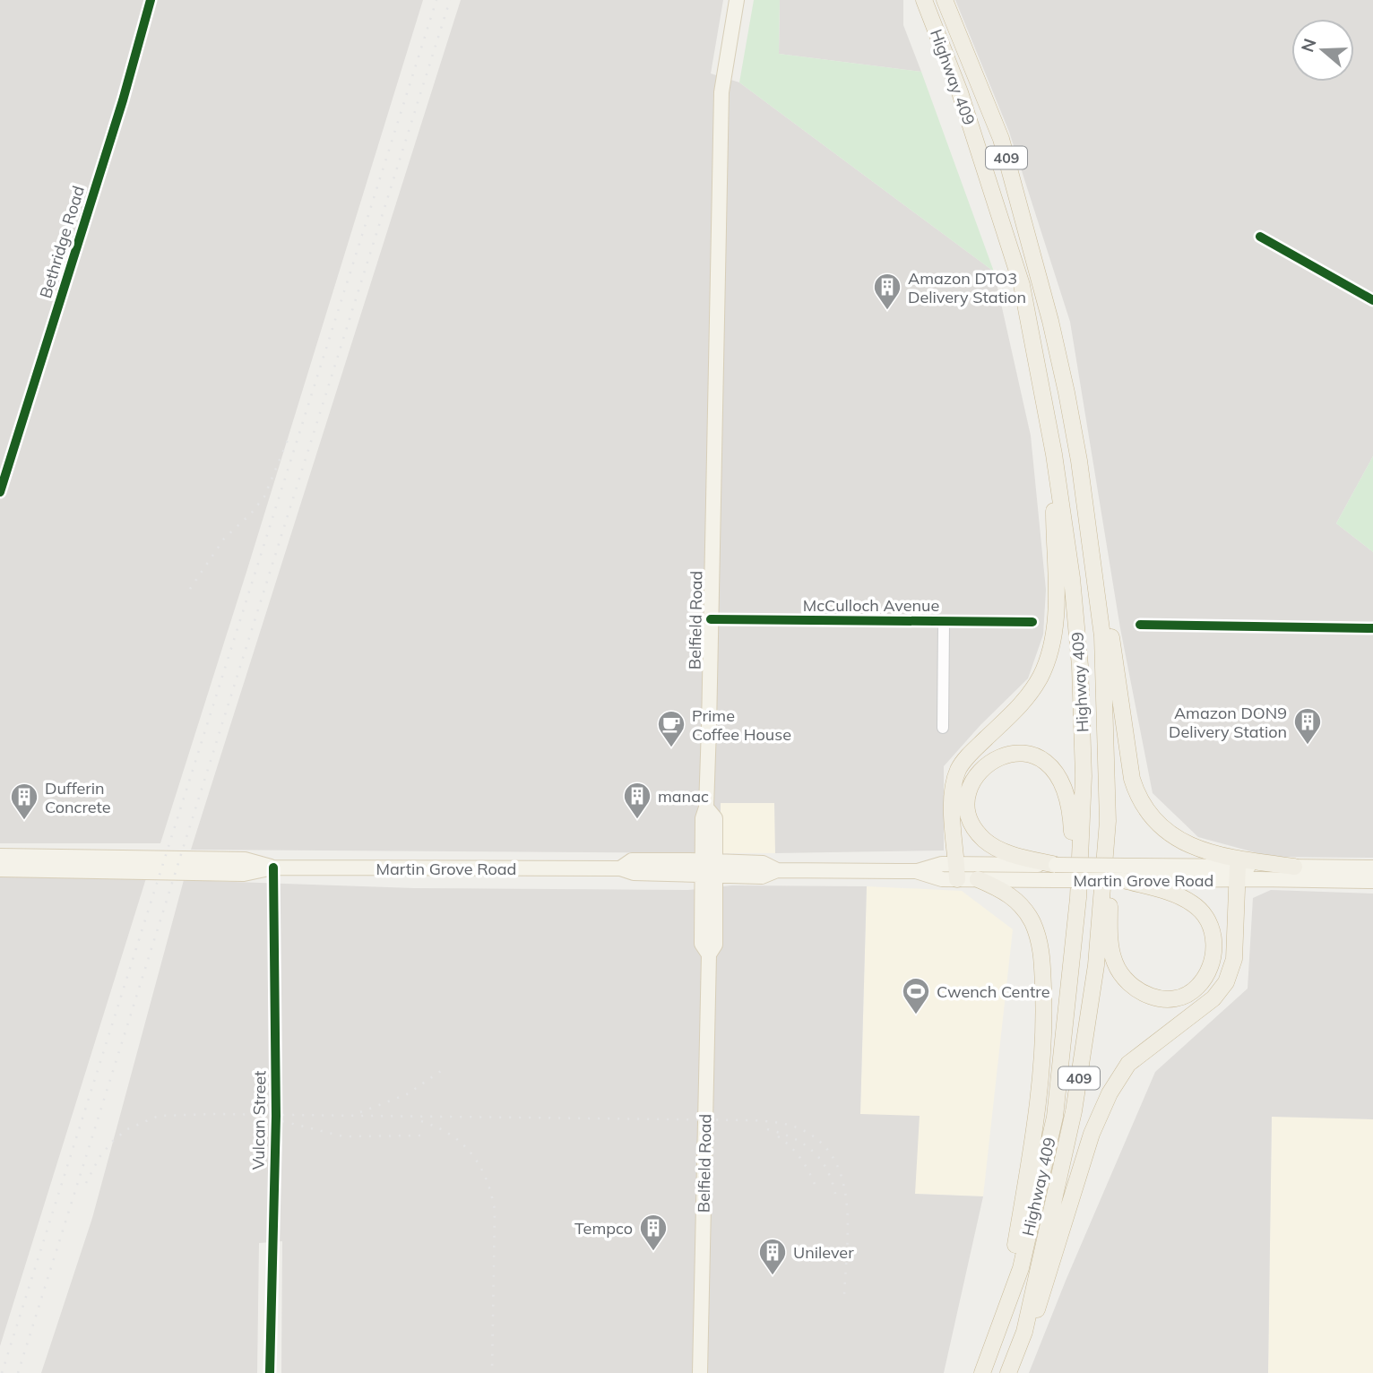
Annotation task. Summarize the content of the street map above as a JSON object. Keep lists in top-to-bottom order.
{
  "streets": {
    "highway": ["Highway 409", "409"],
    "main road": ["Belfield Road", "Martin Grove Road"],
    "street": ["Bethridge Road", "McCulloch Avenue", "Vulcan Street"]
  },
  "crossings": [
    ["McCulloch Avenue", "Belfield Road"],
    ["Belfield Road", "Martin Grove Road"],
    ["Martin Grove Road", "Vulcan Street"]
  ],
  "places": {
    "building": [
      "Amazon DTO3 Delivery Station",
      "Amazon DON9 Delivery Station",
      "manac",
      "Dufferin Concrete",
      "Tempco",
      "Unilever"
    ],
    "cafe": ["Prime Coffee House"],
    "sports": ["Cwench Centre"]
  },
  "north": "left"
}
